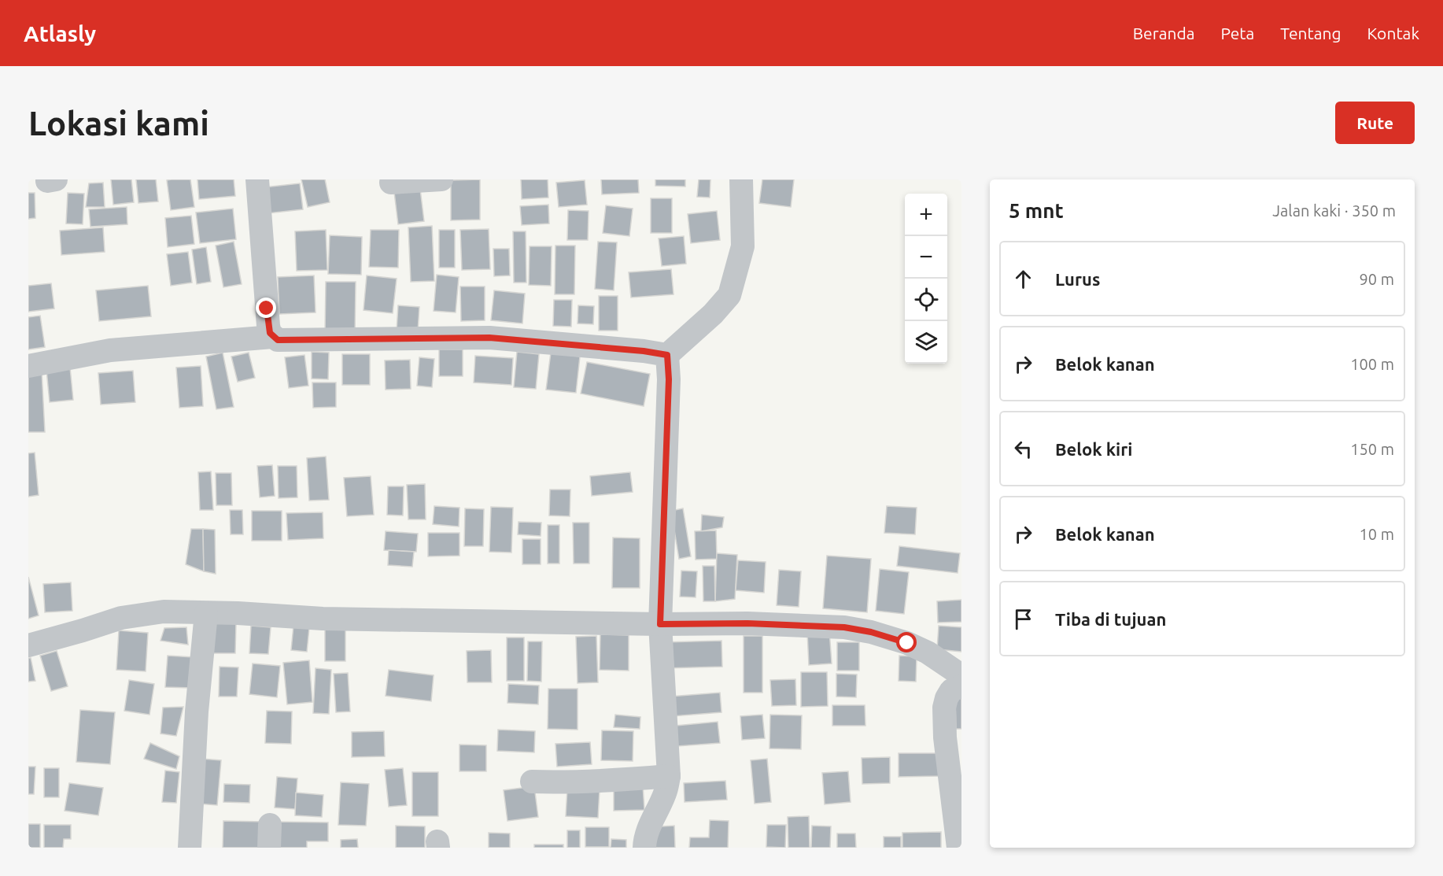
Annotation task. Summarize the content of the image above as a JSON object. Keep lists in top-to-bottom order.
{
  "page": {
    "header": "Atlasly",
    "nav": [
      "Beranda",
      "Peta",
      "Tentang",
      "Kontak"
    ],
    "buttons": "Rute",
    "title": "Lokasi kami",
    "heading": ["5 mnt", "Jalan kaki · 350 m"],
    "map_buttons": ["+", "−"],
    "list": [
      ["Lurus", "90 m"],
      ["Belok kanan", "100 m"],
      ["Belok kiri", "150 m"],
      ["Belok kanan", "10 m"],
      "Tiba di tujuan"
    ]
  }
}
